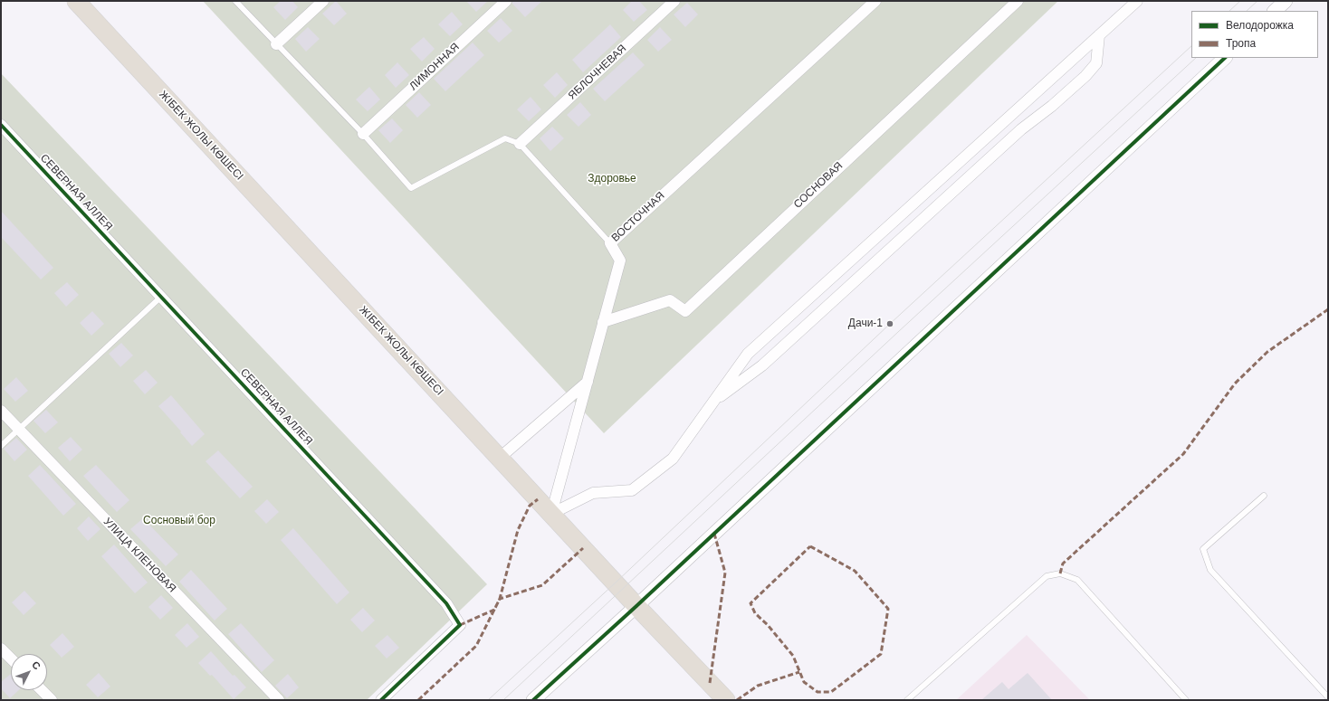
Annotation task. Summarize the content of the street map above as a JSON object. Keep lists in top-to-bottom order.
{
  "streets": {
    "highway": ["ЖІБЕК ЖОЛЫ КӨШЕСІ"],
    "street": [
      "ЛИМОННАЯ",
      "ЯБЛОЧНЕВАЯ",
      "СОСНОВАЯ",
      "СЕВЕРНАЯ АЛЛЕЯ",
      "ВОСТОЧНАЯ",
      "УЛИЦА КЛЕНОВАЯ"
    ]
  },
  "crossings": [
    ["ЖІБЕК ЖОЛЫ КӨШЕСІ", "ВОСТОЧНАЯ"],
    ["СОСНОВАЯ", "ВОСТОЧНАЯ"]
  ],
  "parks": ["Здоровье", "Сосновый бор"],
  "places": ["Дачи-1"],
  "legend": ["Велодорожка", "Тропа"],
  "north": "top right"
}
